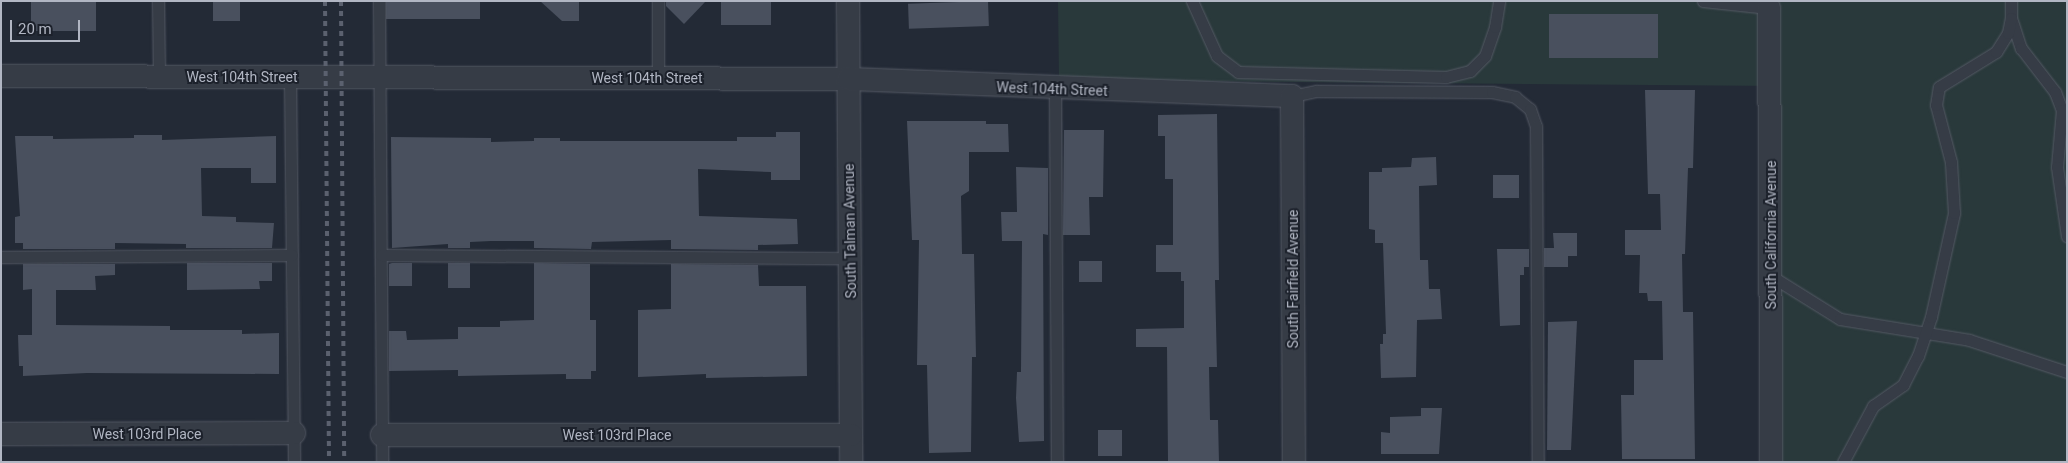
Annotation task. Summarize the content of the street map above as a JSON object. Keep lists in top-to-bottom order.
{
  "streets": {
    "street": [
      "West 104th Street",
      "South Talman Avenue",
      "South California Avenue",
      "South Fairfield Avenue",
      "West 103rd Place"
    ]
  },
  "crossings": [
    ["West 104th Street", "South Talman Avenue"],
    ["West 104th Street", "South Fairfield Avenue"],
    ["South Talman Avenue", "West 103rd Place"]
  ],
  "scale_bar": "20 m"
}
